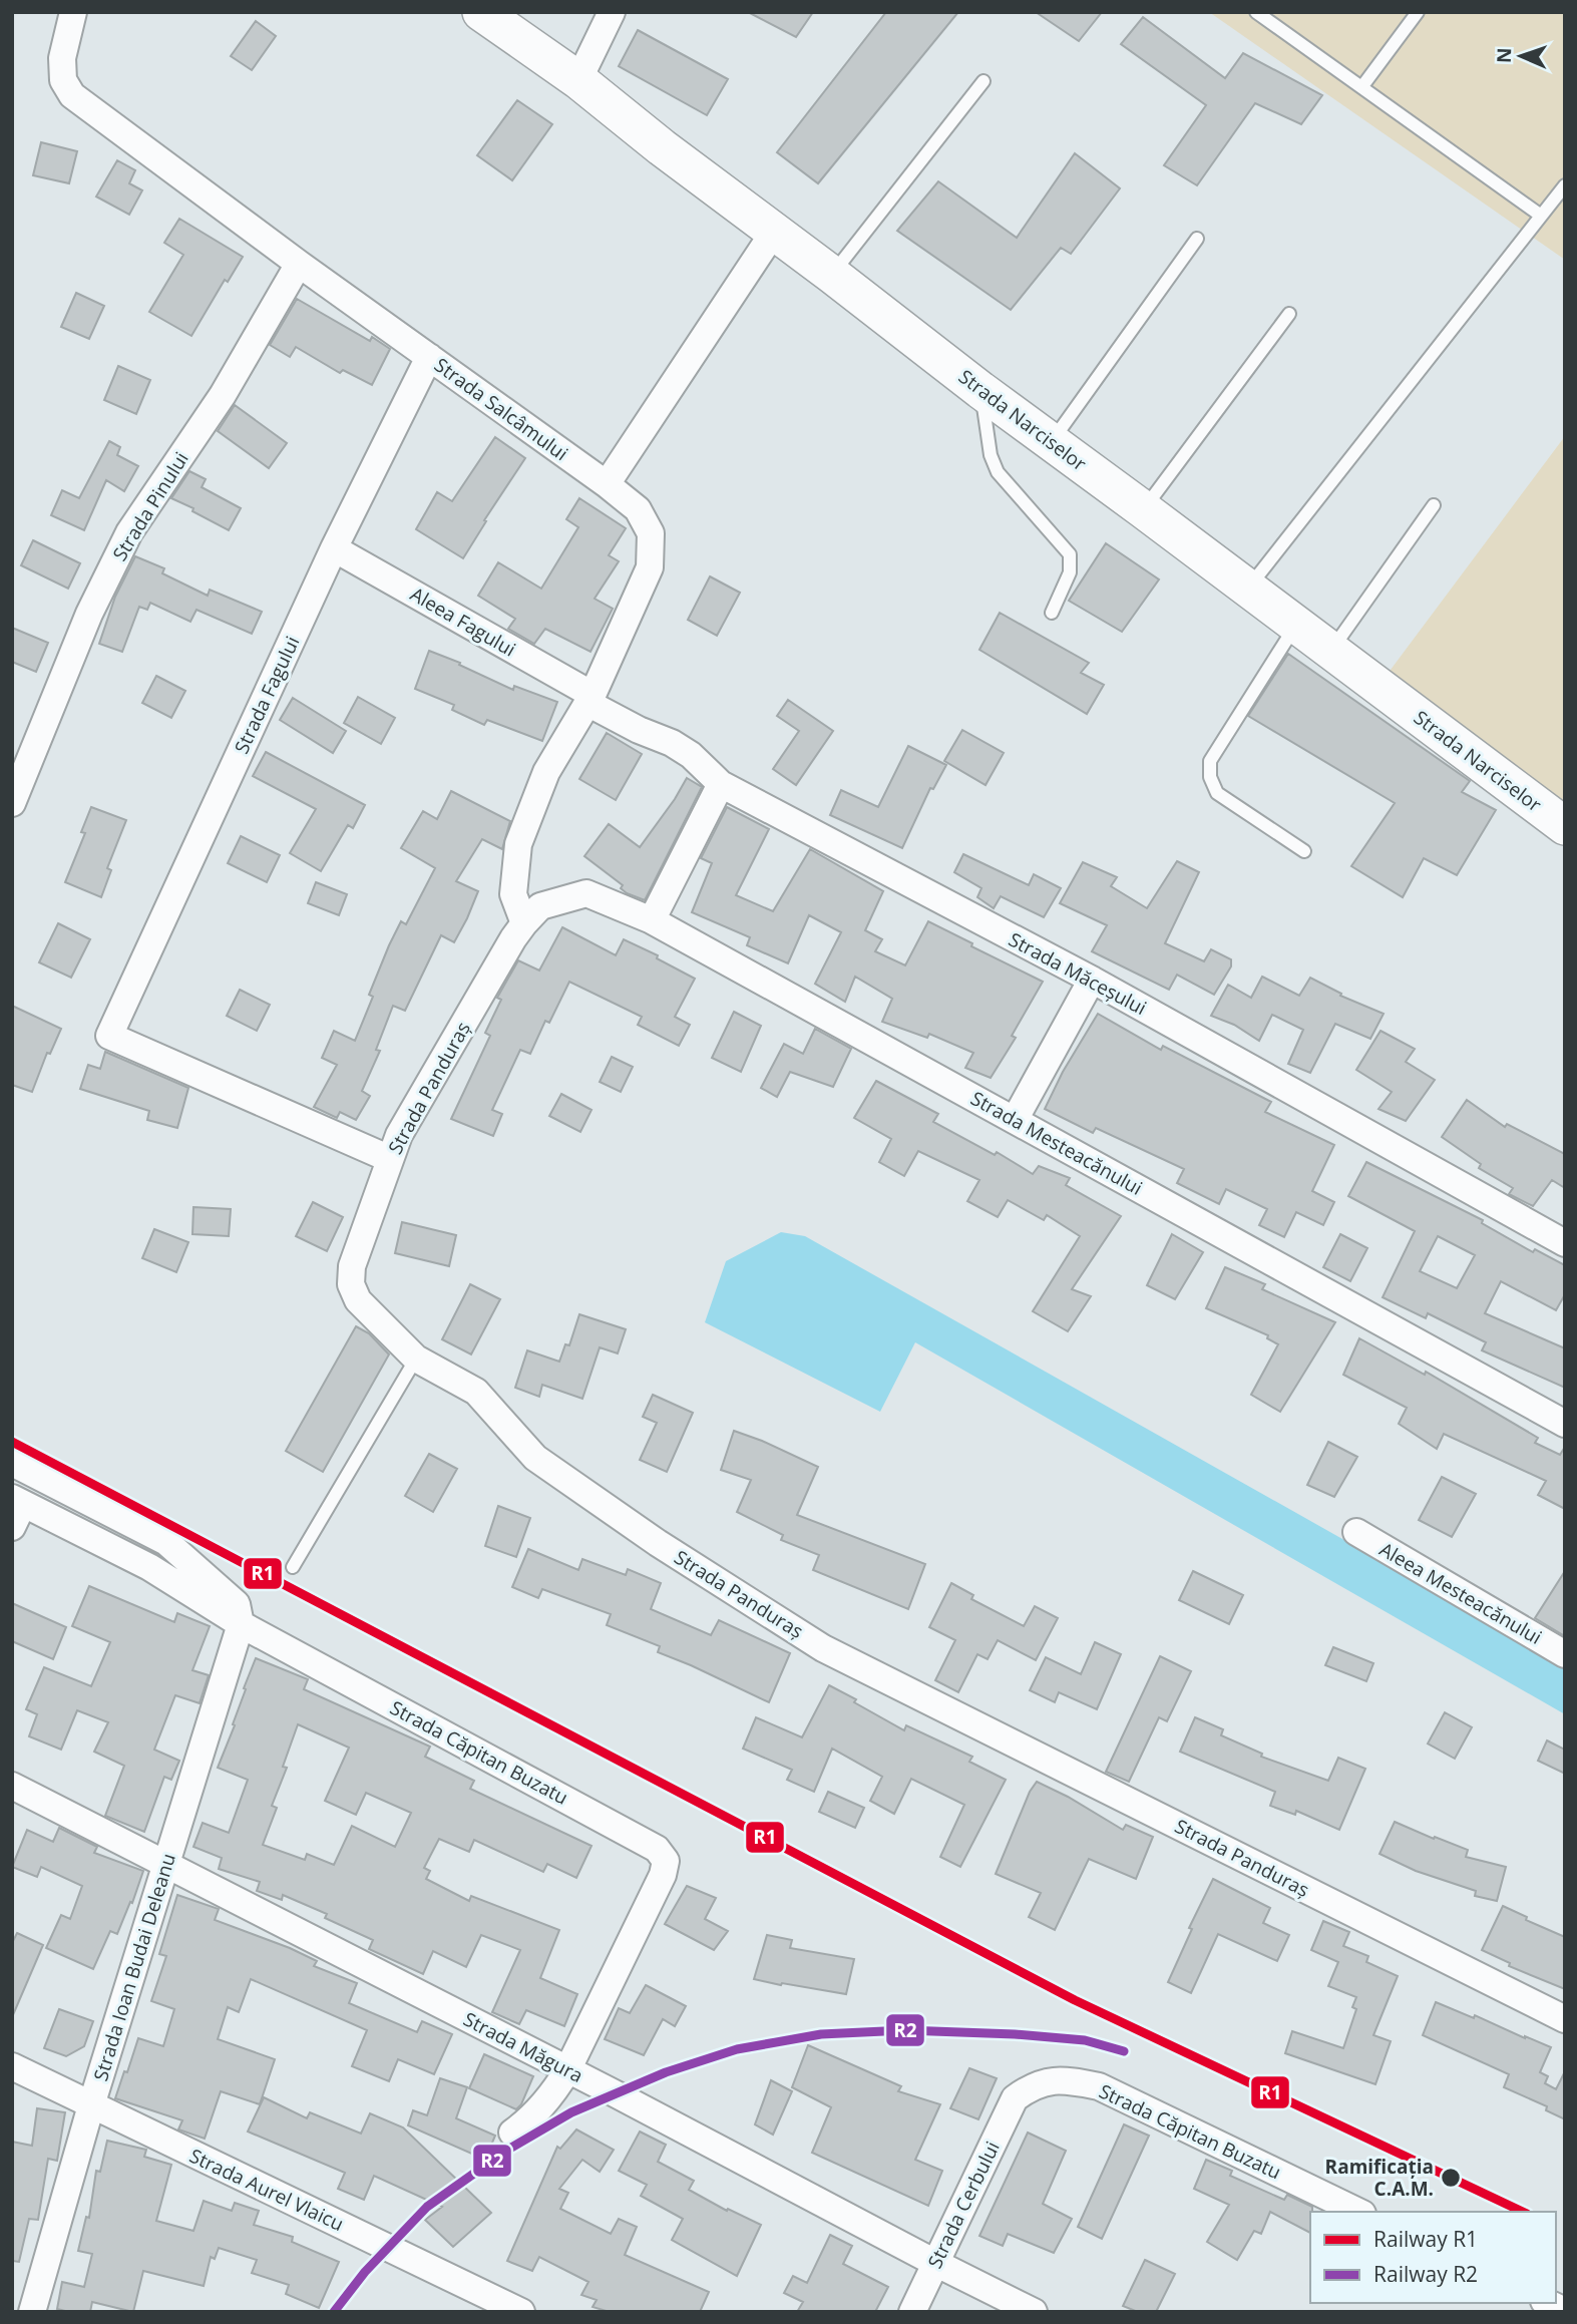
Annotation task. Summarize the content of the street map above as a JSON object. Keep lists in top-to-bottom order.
{
  "streets": {
    "main road": ["Strada Narciselor"],
    "street": [
      "Strada Salcâmului",
      "Strada Pinului",
      "Aleea Fagului",
      "Strada Fagului",
      "Strada Măceșului",
      "Strada Panduraș",
      "Strada Mesteacănului",
      "Aleea Mesteacănului",
      "Strada Căpitan Buzatu",
      "Strada Ioan Budai Deleanu",
      "Strada Măgura",
      "Strada Aurel Vlaicu",
      "Strada Cerbului"
    ]
  },
  "crossings": [
    ["Strada Salcâmului", "Strada Pinului"],
    ["Strada Salcâmului", "Aleea Fagului"],
    ["Strada Salcâmului", "Strada Fagului"],
    ["Strada Salcâmului", "Strada Panduraș"],
    ["Strada Salcâmului", "Strada Mesteacănului"],
    ["Aleea Fagului", "Strada Fagului"],
    ["Aleea Fagului", "Strada Măceșului"],
    ["Strada Fagului", "Strada Panduraș"],
    ["Strada Panduraș", "Strada Mesteacănului"],
    ["Strada Căpitan Buzatu", "Strada Ioan Budai Deleanu"],
    ["Strada Căpitan Buzatu", "Strada Măgura"],
    ["Strada Căpitan Buzatu", "Strada Cerbului"],
    ["Strada Ioan Budai Deleanu", "Strada Măgura"],
    ["Strada Ioan Budai Deleanu", "Strada Aurel Vlaicu"],
    ["Strada Măgura", "Strada Cerbului"]
  ],
  "places": ["Ramificația C.A.M."],
  "lines": ["rail line R1", "rail line R2"],
  "legend": ["Railway R1", "Railway R2"],
  "north": "left"
}
